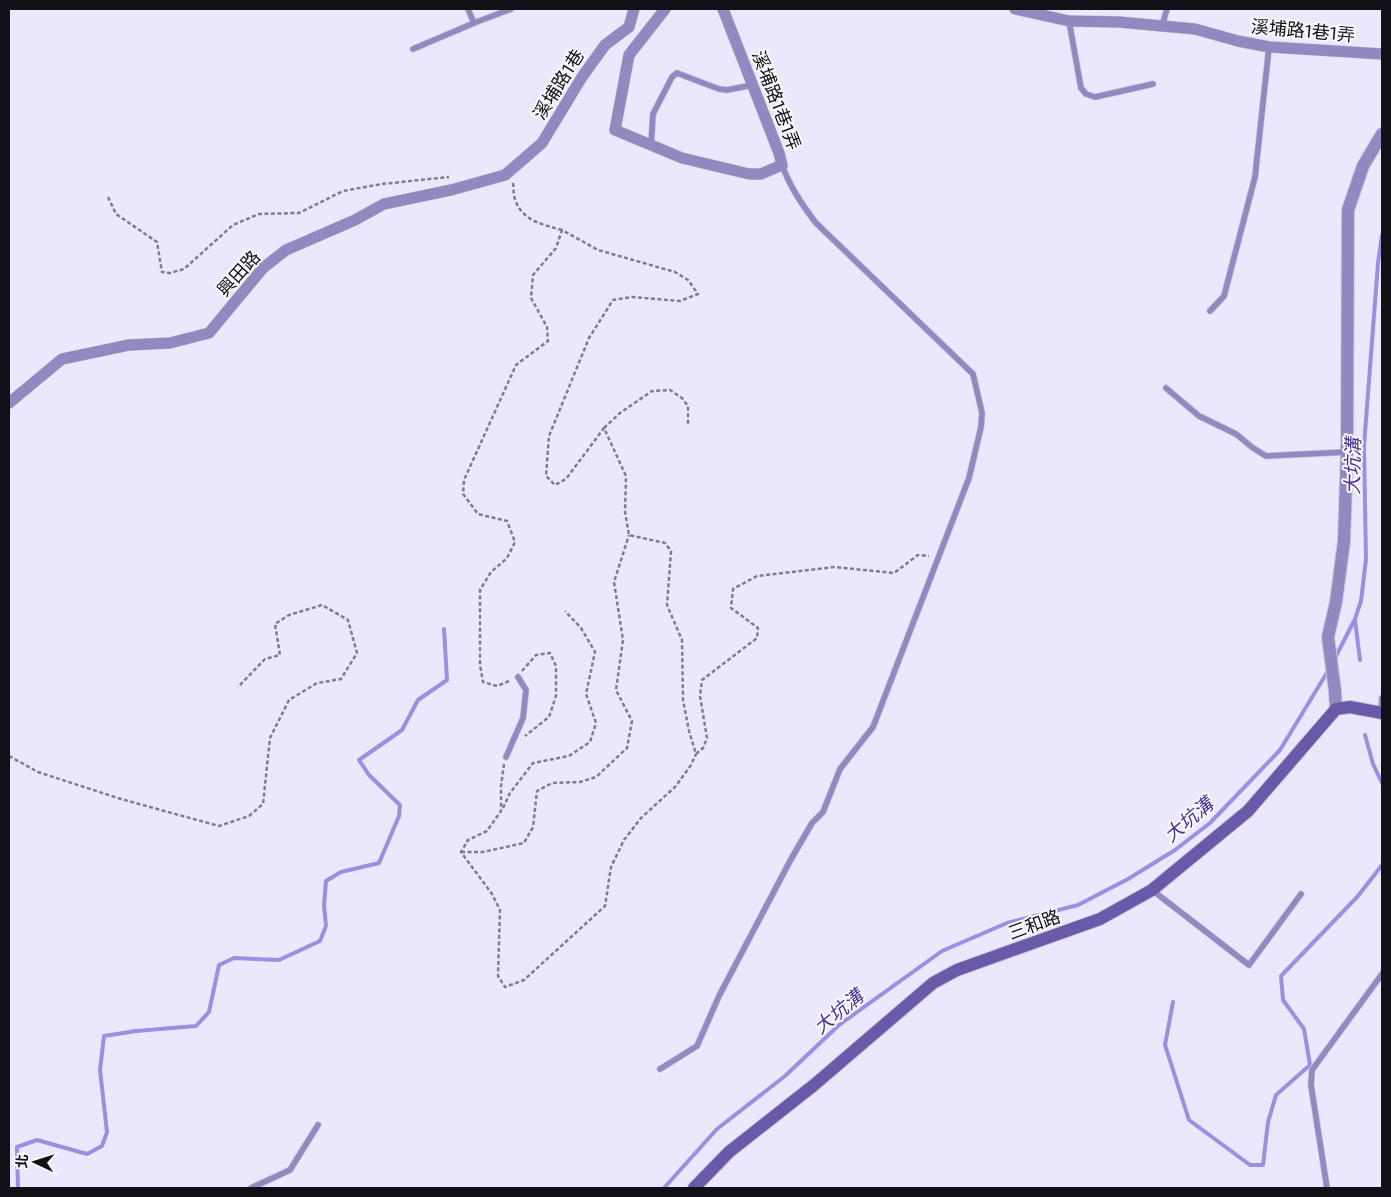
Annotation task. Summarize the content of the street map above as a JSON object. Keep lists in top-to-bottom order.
{
  "streets": {
    "main road": ["三和路"],
    "street": ["溪埔路1巷1弄", "溪埔路1巷", "興田路"]
  },
  "crossings": [
    ["溪埔路1巷", "興田路"]
  ],
  "water": ["大坑溝"],
  "north": "left"
}
